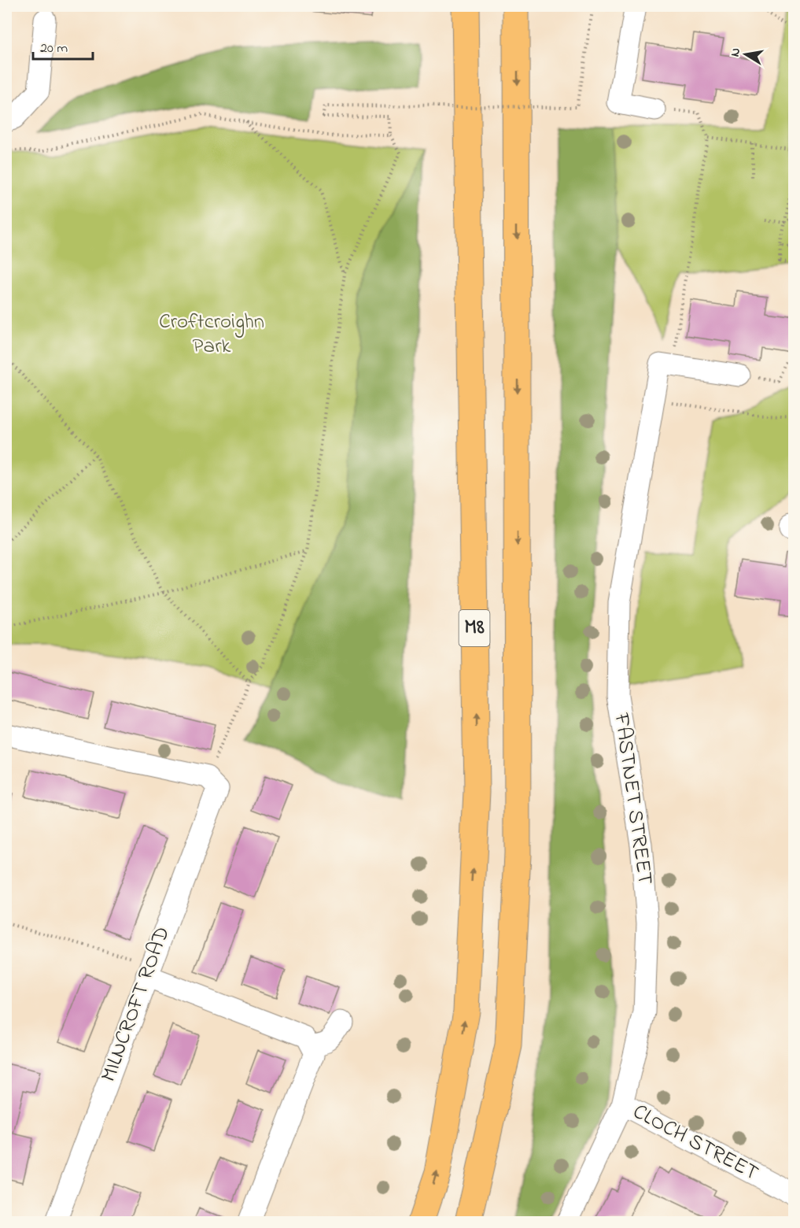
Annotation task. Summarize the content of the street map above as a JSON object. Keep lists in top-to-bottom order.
{
  "streets": {
    "highway": ["M8"],
    "street": ["FASTNET STREET", "MILNCROFT ROAD", "CLOCH STREET"]
  },
  "crossings": [
    ["FASTNET STREET", "CLOCH STREET"]
  ],
  "parks": ["Croftcroighn Park"],
  "scale_bar": "20 m",
  "north": "left"
}
